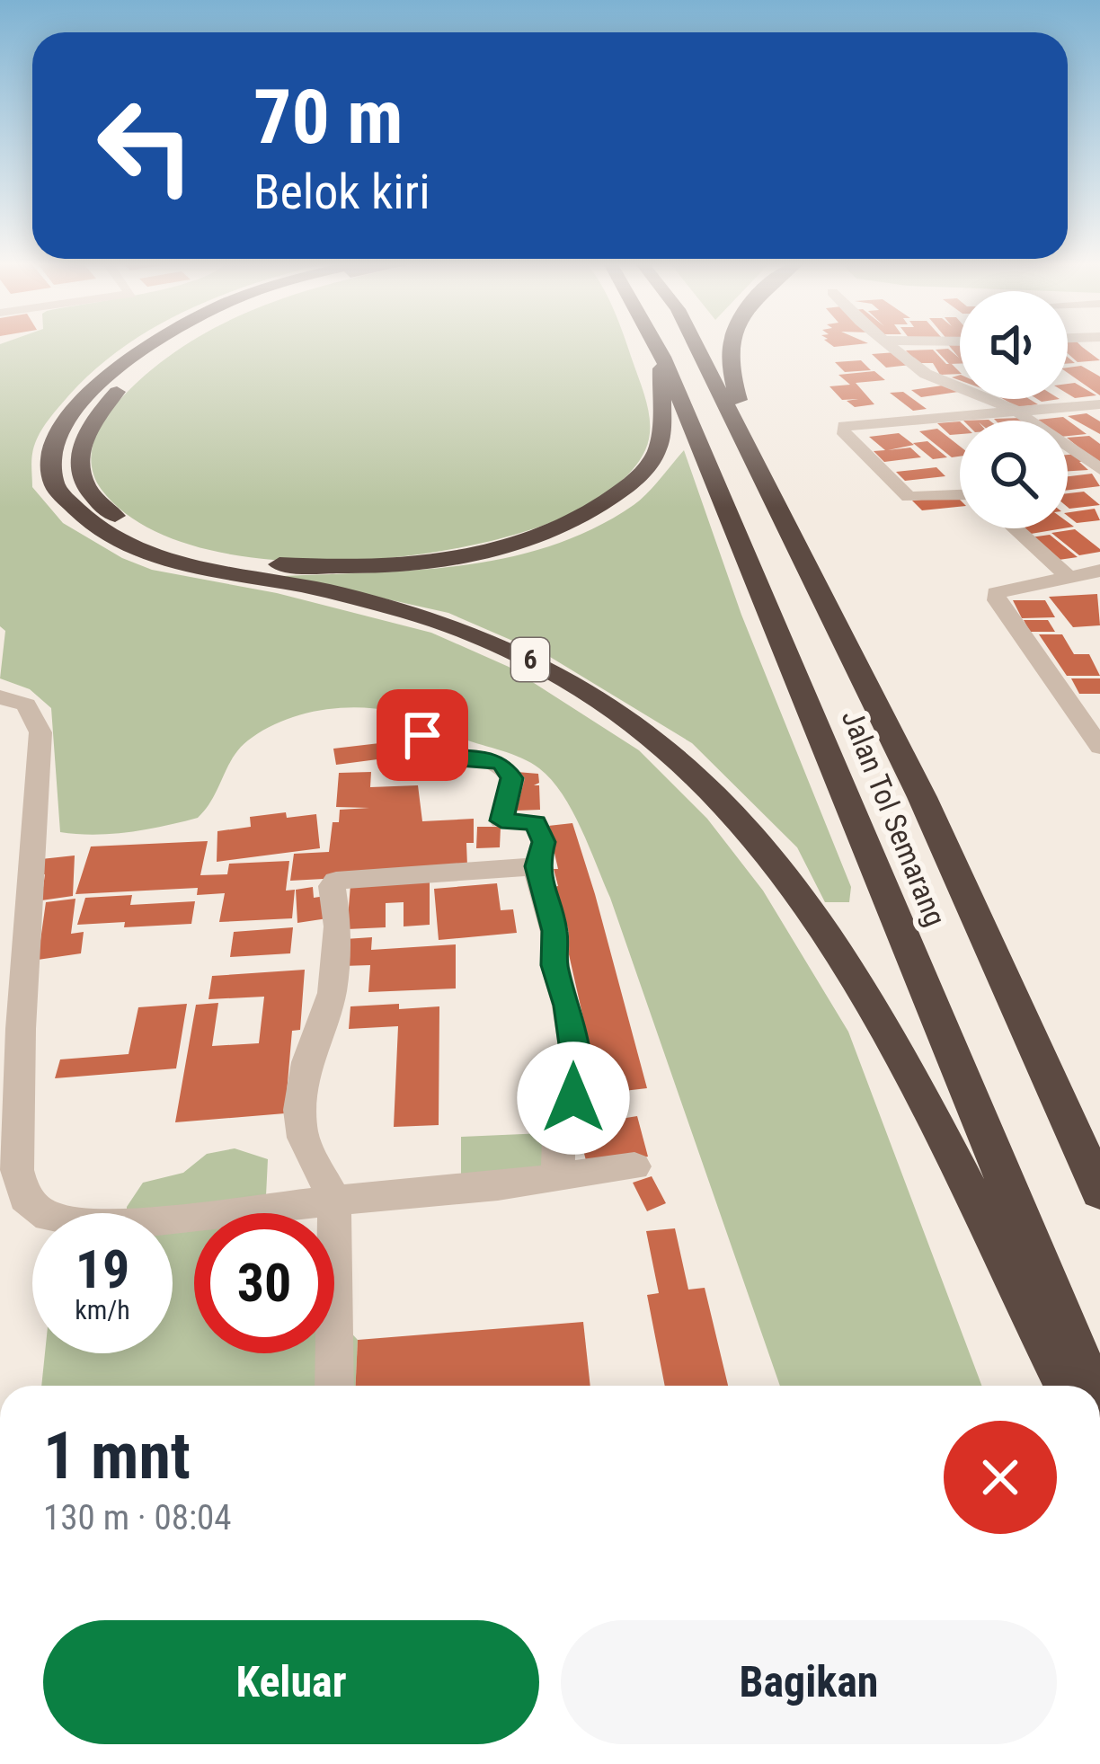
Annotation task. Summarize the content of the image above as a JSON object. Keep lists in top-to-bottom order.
{
  "streets": {
    "highway": ["6", "Jalan Tol Semarang"]
  },
  "page": {
    "turn": ["70 m", "Belok kiri"],
    "speed": "19 km/h",
    "limit": "30",
    "heading": ["1 mnt", "130 m · 08:04"],
    "buttons": ["Keluar", "Bagikan"]
  }
}
